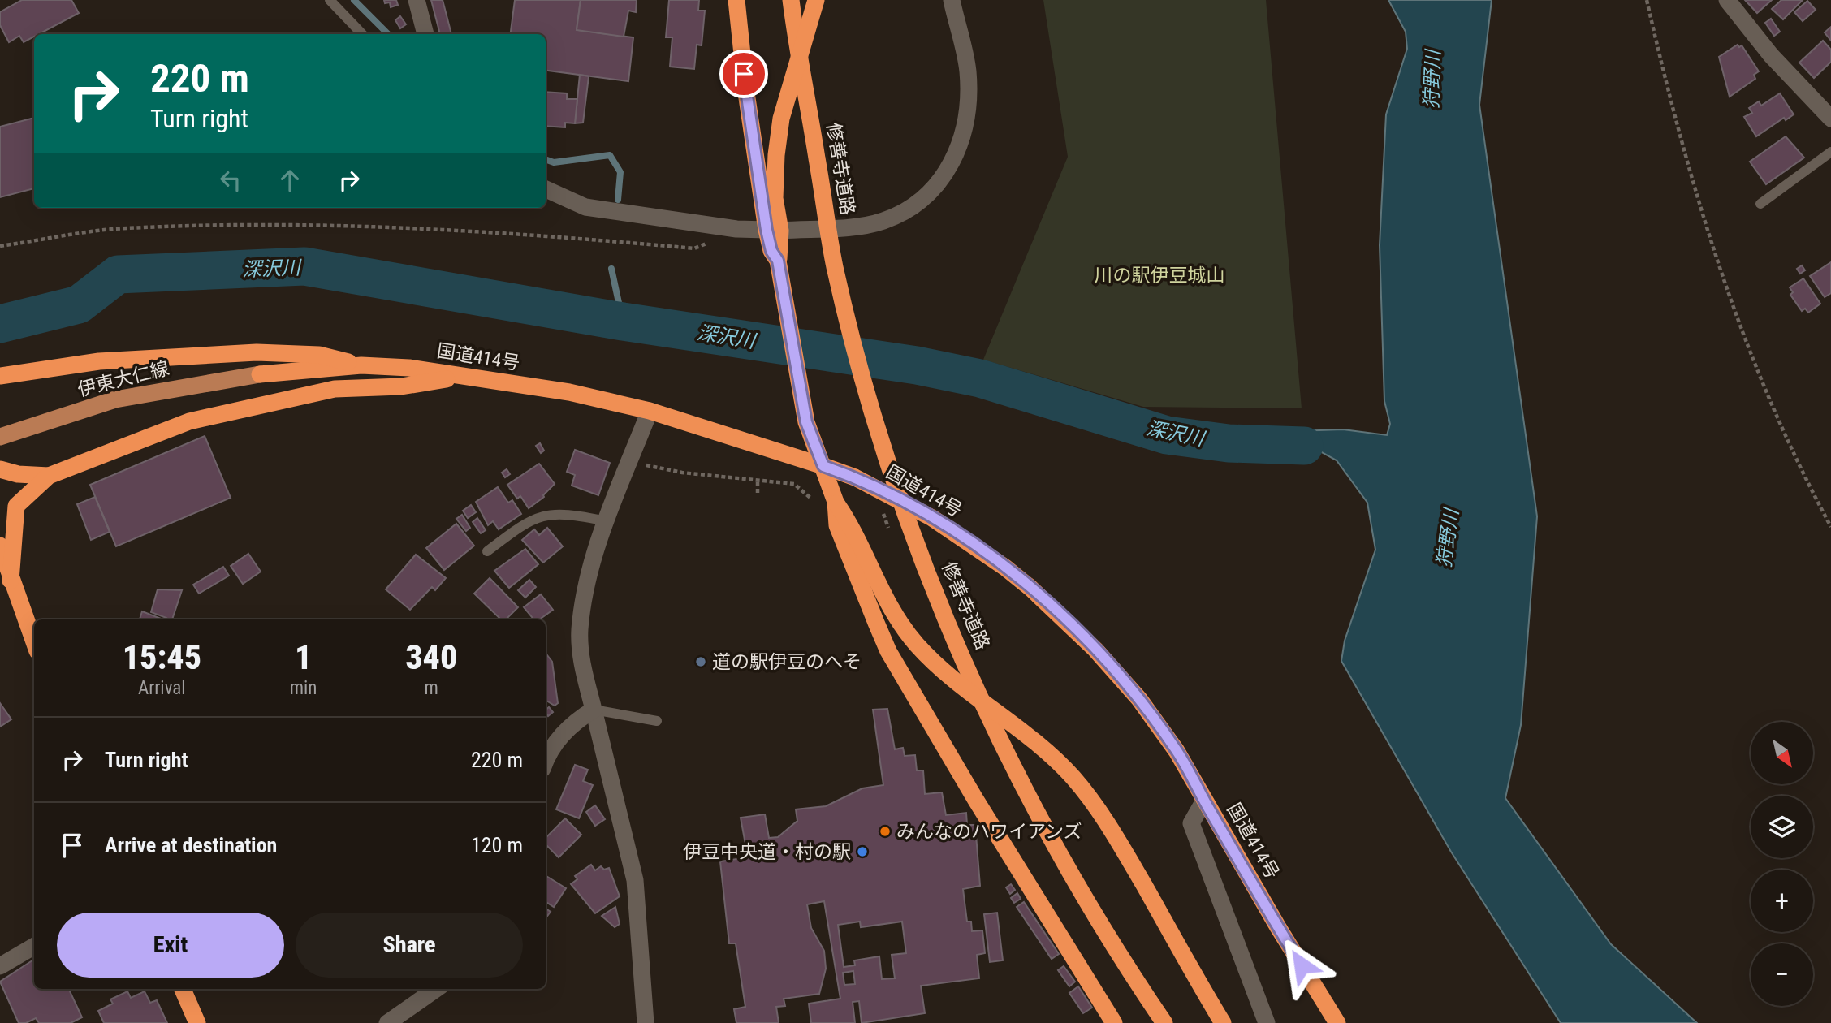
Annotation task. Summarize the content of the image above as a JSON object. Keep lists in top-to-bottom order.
{
  "streets": {
    "highway": ["修善寺道路", "国道414号"],
    "main road": ["伊東大仁線"]
  },
  "crossings": [
    ["国道414号", "伊東大仁線"]
  ],
  "water": ["狩野川", "深沢川"],
  "parks": ["川の駅伊豆城山"],
  "places": ["道の駅伊豆のへそ", "みんなのハワイアンズ", "伊豆中央道・村の駅"],
  "north": "bottom right",
  "page": {
    "turn": ["220 m", "Turn right"],
    "eta": [
      "15:45",
      "Arrival",
      "1",
      "min",
      "340",
      "m"
    ],
    "list": [
      {
        "name": "Turn right",
        "value": "220 m"
      },
      {
        "name": "Arrive at destination",
        "value": "120 m"
      }
    ],
    "map_buttons": ["+", "−"],
    "buttons": ["Exit", "Share"]
  }
}
